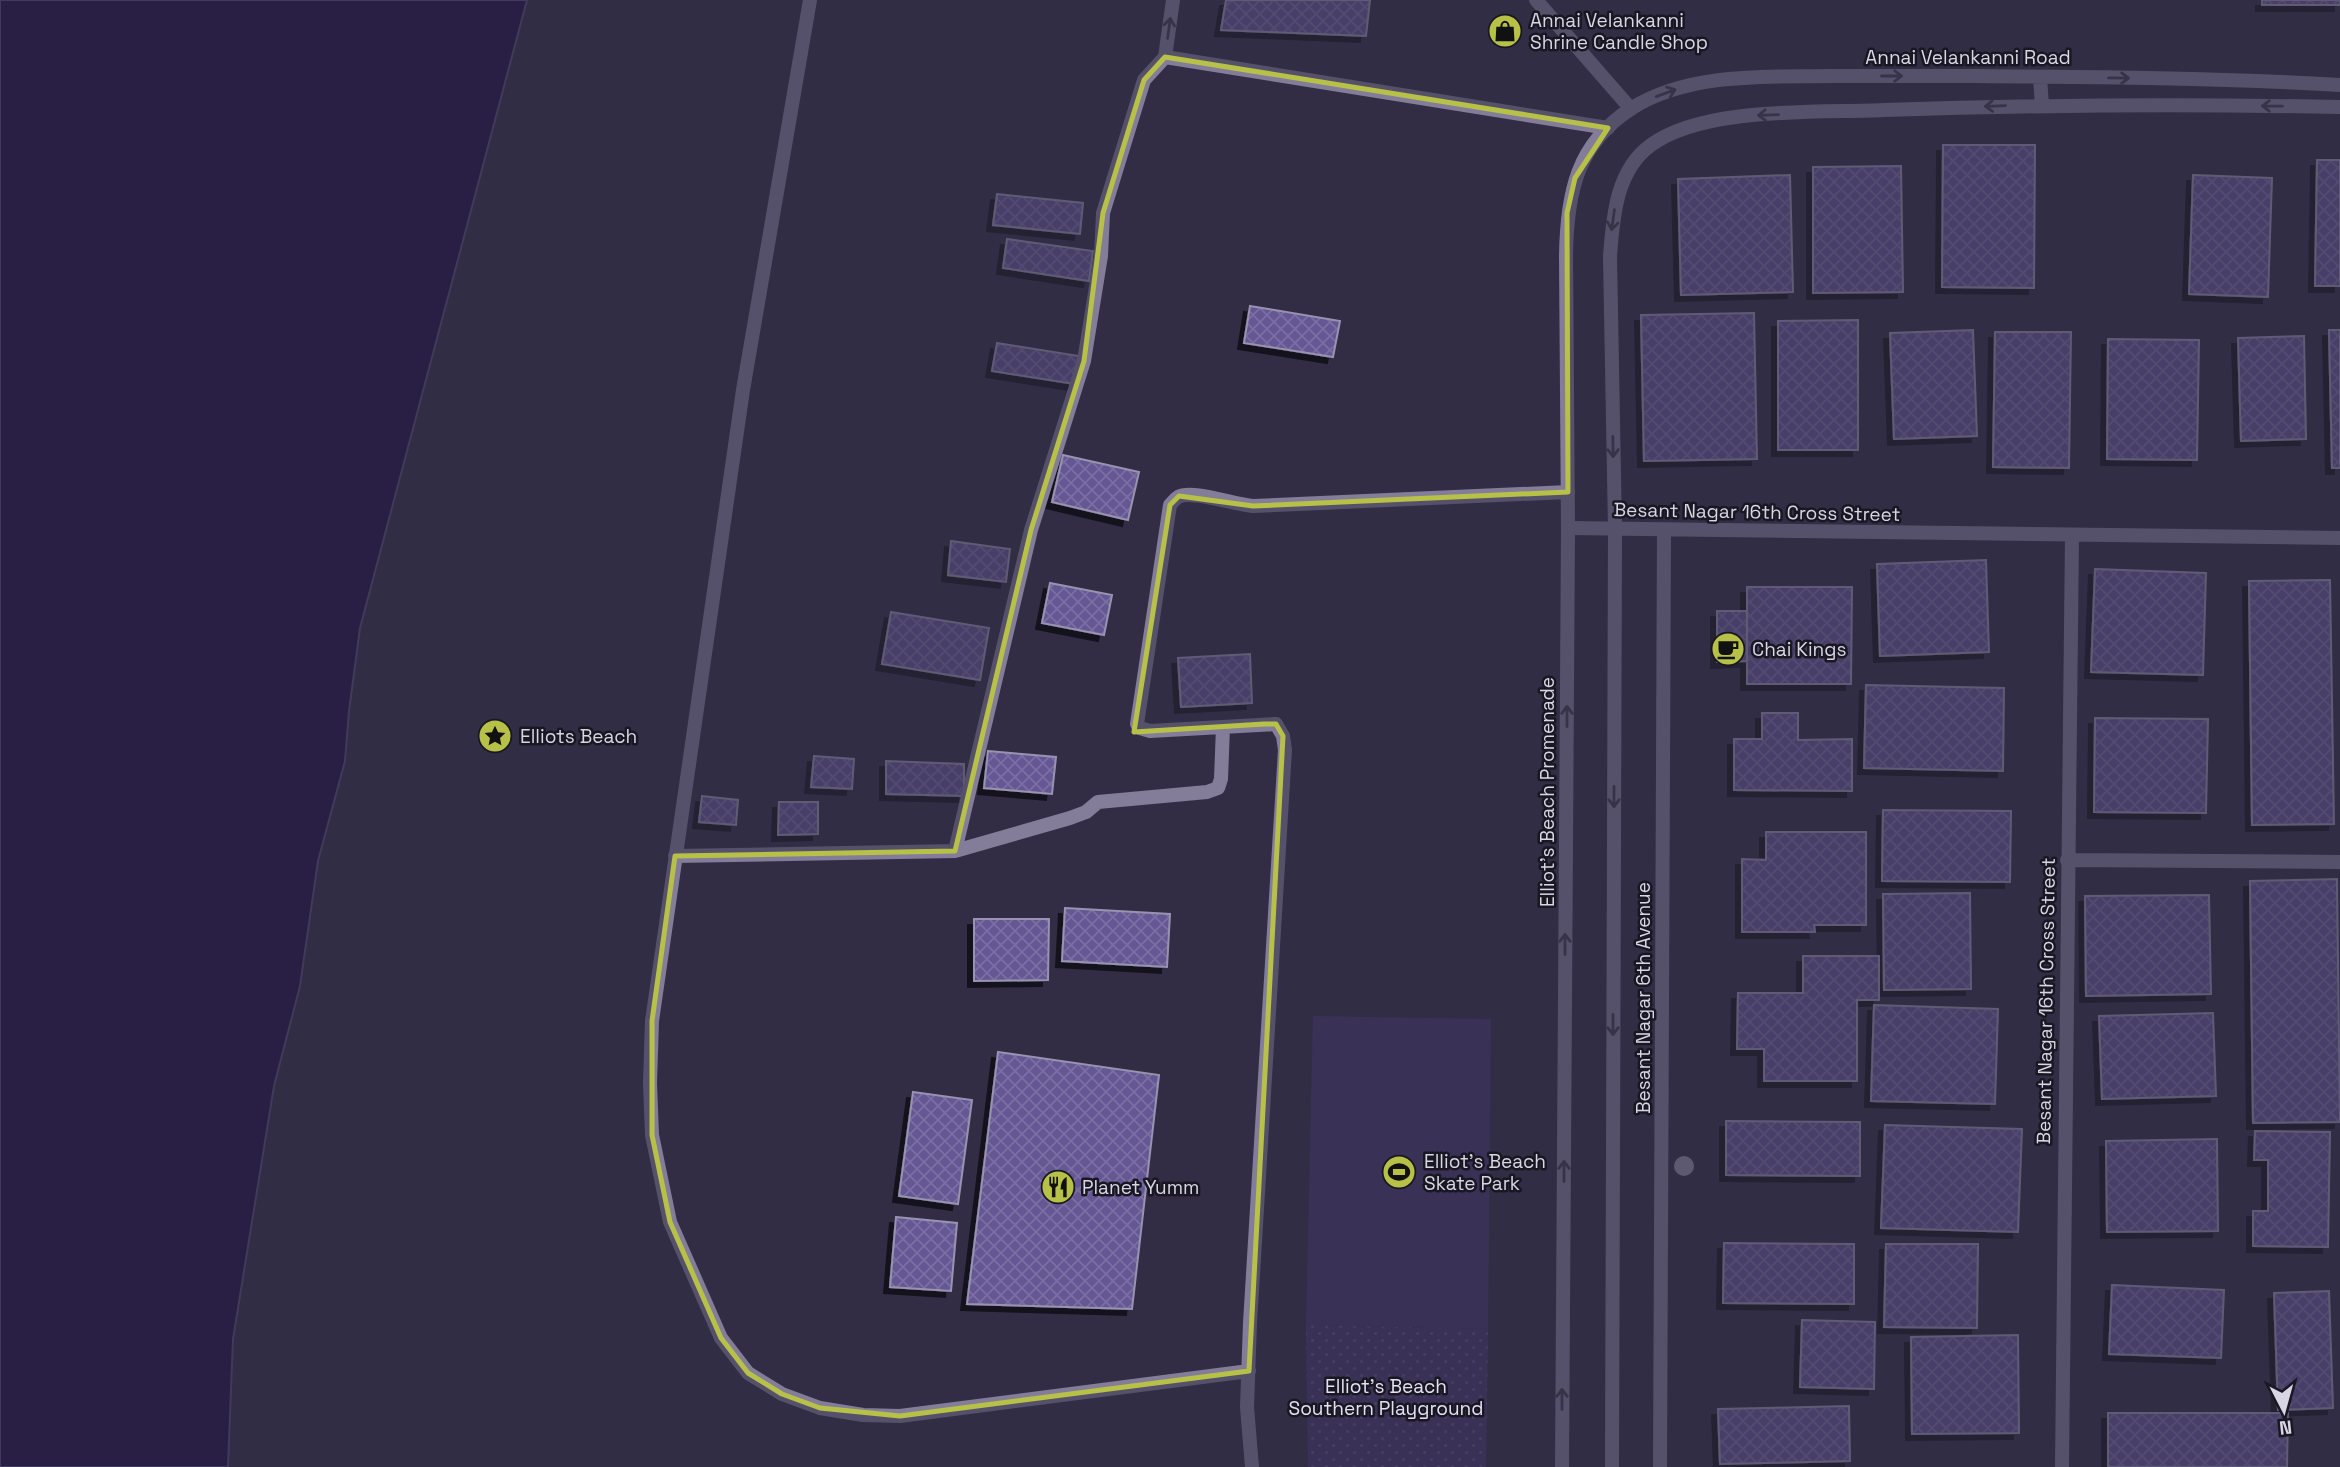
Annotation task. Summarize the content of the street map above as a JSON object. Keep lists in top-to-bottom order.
{
  "streets": {
    "street": [
      "Annai Velankanni Road",
      "Besant Nagar 16th Cross Street",
      "Elliot's Beach Promenade",
      "Besant Nagar 6th Avenue"
    ]
  },
  "crossings": [
    ["Annai Velankanni Road", "Elliot's Beach Promenade"],
    ["Besant Nagar 16th Cross Street", "Elliot's Beach Promenade"],
    ["Besant Nagar 16th Cross Street", "Besant Nagar 6th Avenue"]
  ],
  "parks": ["Elliot's Beach Southern Playground"],
  "places": {
    "shop": ["Annai Velankanni Shrine Candle Shop"],
    "cafe": ["Chai Kings"],
    "place": ["Elliots Beach"],
    "sports": ["Elliot's Beach Skate Park"],
    "restaurant": ["Planet Yumm"]
  },
  "north": "bottom"
}
